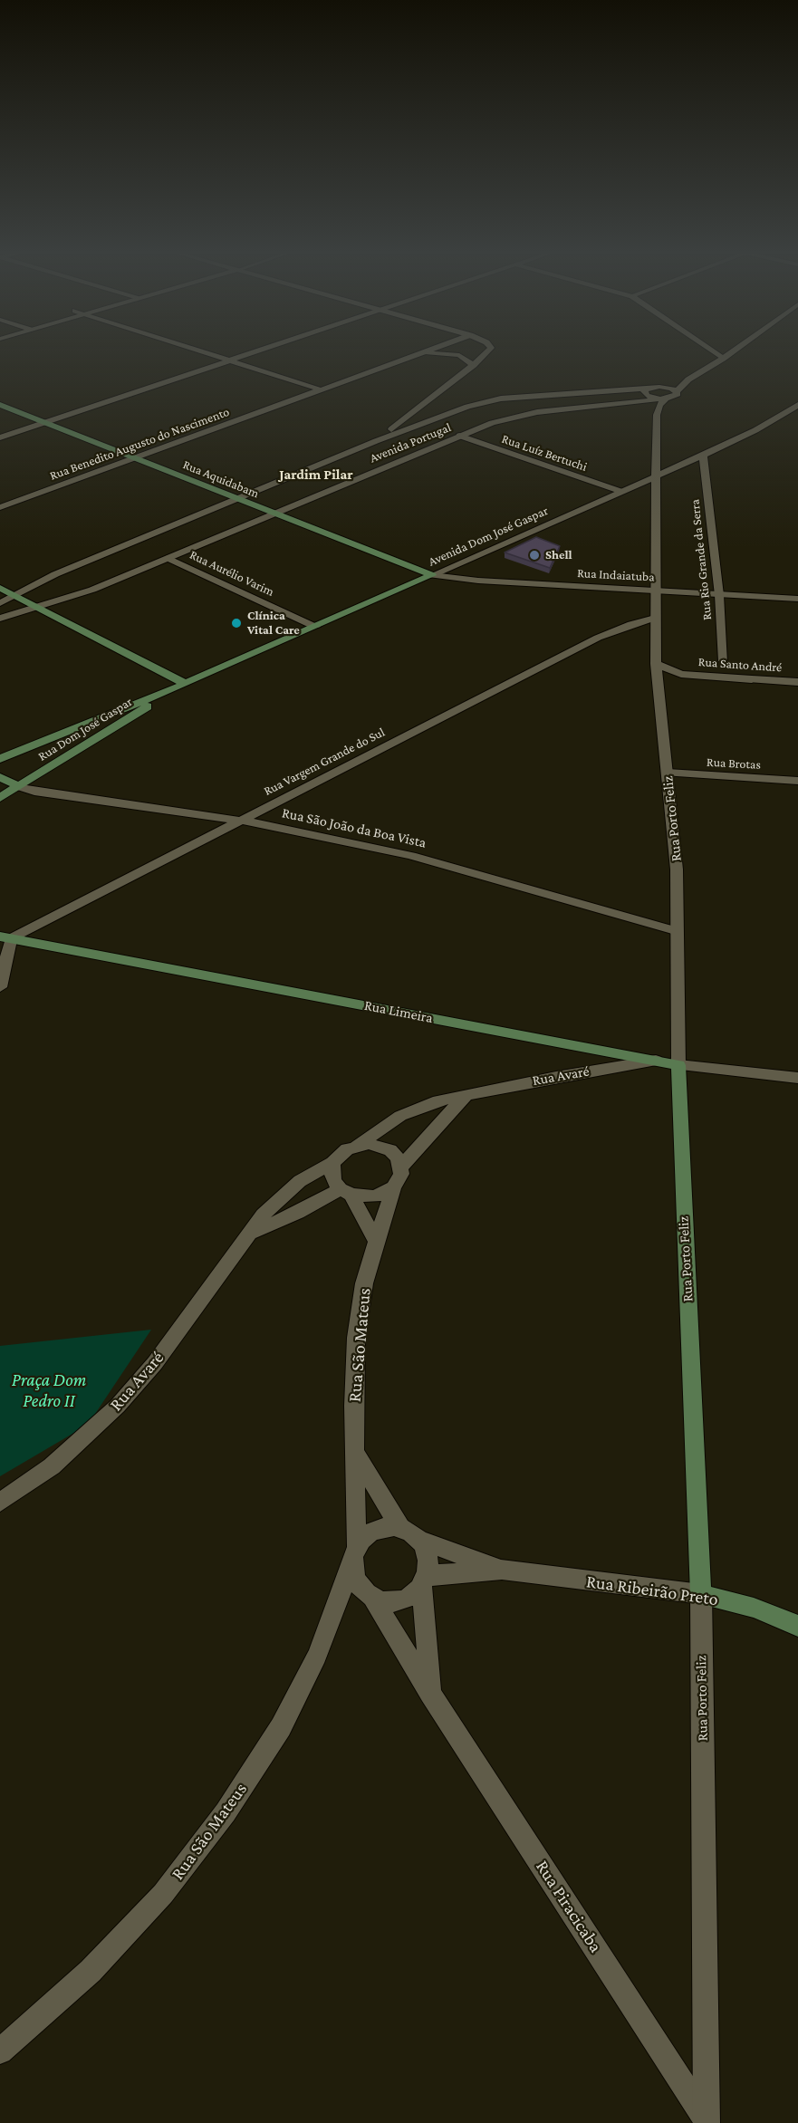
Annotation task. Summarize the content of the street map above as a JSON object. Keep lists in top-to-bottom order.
{
  "streets": {
    "main road": [
      "Rua Aquidabam",
      "Avenida Dom José Gaspar",
      "Rua Dom José Gaspar",
      "Rua Porto Feliz",
      "Rua Limeira",
      "Rua Ribeirão Preto"
    ],
    "street": [
      "Avenida Portugal",
      "Rua Benedito Augusto do Nascimento",
      "Rua Luíz Bertuchi",
      "Rua Rio Grande da Serra",
      "Rua Aurélio Varim",
      "Rua Indaiatuba",
      "Rua Santo André",
      "Rua Vargem Grande do Sul",
      "Rua Brotas",
      "Rua São João da Boa Vista",
      "Rua Avaré",
      "Rua São Mateus",
      "Rua Piracicaba"
    ]
  },
  "crossings": [
    ["Avenida Portugal", "Rua Luíz Bertuchi"],
    ["Avenida Portugal", "Rua Aquidabam"],
    ["Avenida Portugal", "Rua Aurélio Varim"],
    ["Avenida Portugal", "Rua Porto Feliz"],
    ["Rua Benedito Augusto do Nascimento", "Rua Aquidabam"],
    ["Rua Luíz Bertuchi", "Avenida Dom José Gaspar"],
    ["Rua Aquidabam", "Avenida Dom José Gaspar"],
    ["Rua Aquidabam", "Rua Indaiatuba"],
    ["Avenida Dom José Gaspar", "Rua Rio Grande da Serra"],
    ["Avenida Dom José Gaspar", "Rua Aurélio Varim"],
    ["Avenida Dom José Gaspar", "Rua Indaiatuba"],
    ["Avenida Dom José Gaspar", "Rua Dom José Gaspar"],
    ["Avenida Dom José Gaspar", "Rua Porto Feliz"],
    ["Rua Rio Grande da Serra", "Rua Indaiatuba"],
    ["Rua Indaiatuba", "Rua Porto Feliz"],
    ["Rua Santo André", "Rua Porto Feliz"],
    ["Rua Dom José Gaspar", "Rua São João da Boa Vista"],
    ["Rua Vargem Grande do Sul", "Rua Porto Feliz"],
    ["Rua Vargem Grande do Sul", "Rua São João da Boa Vista"],
    ["Rua Vargem Grande do Sul", "Rua Limeira"],
    ["Rua Brotas", "Rua Porto Feliz"],
    ["Rua Porto Feliz", "Rua São João da Boa Vista"],
    ["Rua Porto Feliz", "Rua Limeira"],
    ["Rua Porto Feliz", "Rua Ribeirão Preto"],
    ["Rua Porto Feliz", "Rua Piracicaba"],
    ["Rua Limeira", "Rua Avaré"],
    ["Rua Avaré", "Rua São Mateus"],
    ["Rua São Mateus", "Rua Ribeirão Preto"],
    ["Rua São Mateus", "Rua Piracicaba"],
    ["Rua Ribeirão Preto", "Rua Piracicaba"]
  ],
  "districts": ["Jardim Pilar"],
  "parks": ["Praça Dom Pedro II"],
  "places": ["Shell", "Clínica Vital Care"]
}
